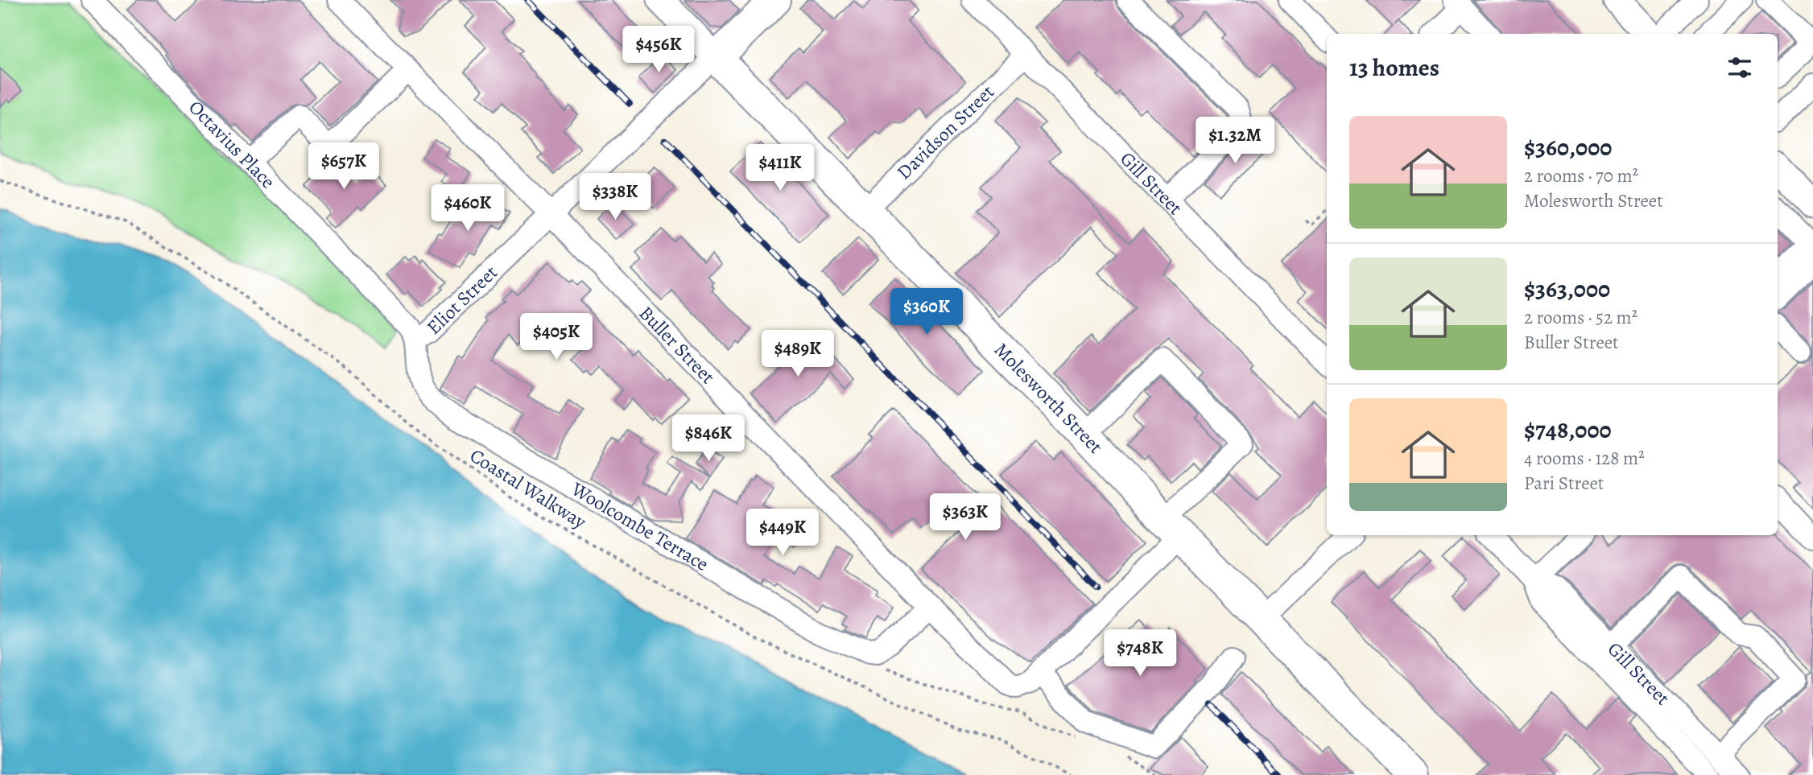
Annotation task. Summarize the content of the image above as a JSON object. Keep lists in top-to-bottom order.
{
  "streets": {
    "highway": ["Eliot Street", "Molesworth Street"],
    "street": [
      "Davidson Street",
      "Octavius Place",
      "Gill Street",
      "Buller Street",
      "Woolcombe Terrace"
    ],
    "path": ["Coastal Walkway"]
  },
  "crossings": [
    ["Davidson Street", "Gill Street"],
    ["Davidson Street", "Molesworth Street"],
    ["Octavius Place", "Eliot Street"],
    ["Octavius Place", "Woolcombe Terrace"],
    ["Eliot Street", "Buller Street"],
    ["Eliot Street", "Molesworth Street"],
    ["Eliot Street", "Woolcombe Terrace"]
  ],
  "page": {
    "price": [
      "$456K",
      "$1.32M",
      "$657K",
      "$411K",
      "$338K",
      "$460K",
      "$360K",
      "$405K",
      "$489K",
      "$846K",
      "$363K",
      "$449K",
      "$748K"
    ],
    "heading": "13 homes",
    "list": [
      {
        "name": "$360,000",
        "note": "2 rooms · 70 m² · Molesworth Street"
      },
      {
        "name": "$363,000",
        "note": "2 rooms · 52 m² · Buller Street"
      },
      {
        "name": "$748,000",
        "note": "4 rooms · 128 m² · Pari Street"
      }
    ]
  }
}
